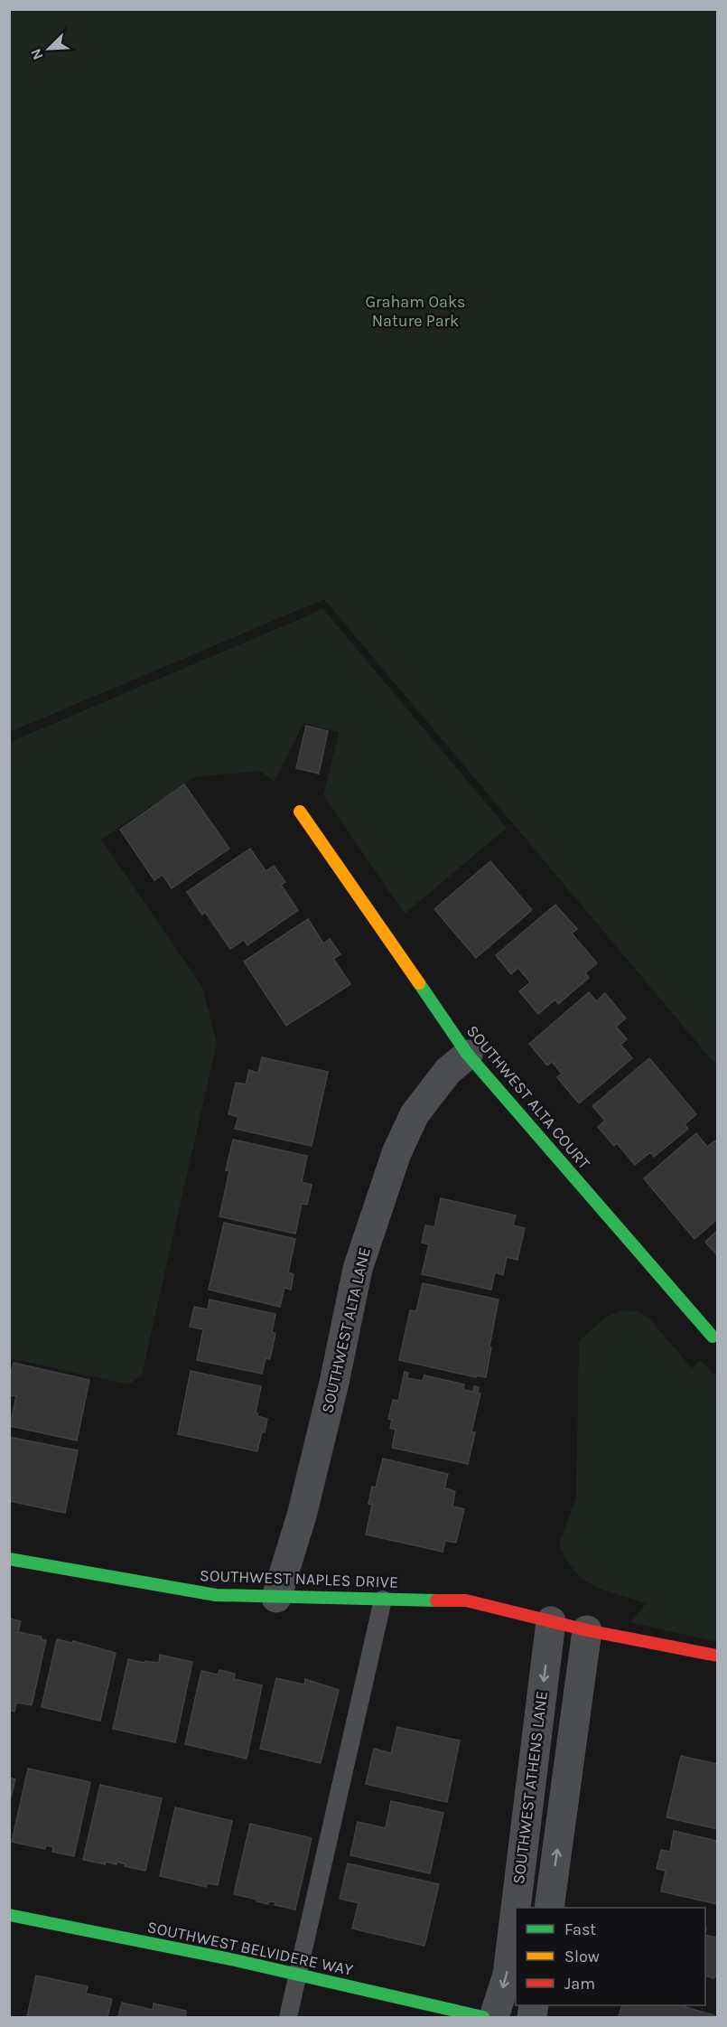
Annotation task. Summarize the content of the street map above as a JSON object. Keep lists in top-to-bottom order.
{
  "streets": {
    "street": [
      "SOUTHWEST ALTA COURT",
      "SOUTHWEST ALTA LANE",
      "SOUTHWEST NAPLES DRIVE",
      "SOUTHWEST ATHENS LANE",
      "SOUTHWEST BELVIDERE WAY"
    ]
  },
  "crossings": [
    ["SOUTHWEST ALTA COURT", "SOUTHWEST ALTA LANE"],
    ["SOUTHWEST ALTA LANE", "SOUTHWEST NAPLES DRIVE"],
    ["SOUTHWEST NAPLES DRIVE", "SOUTHWEST ATHENS LANE"]
  ],
  "parks": ["Graham Oaks Nature Park"],
  "legend": ["Fast", "Slow", "Jam"],
  "north": "bottom left"
}
